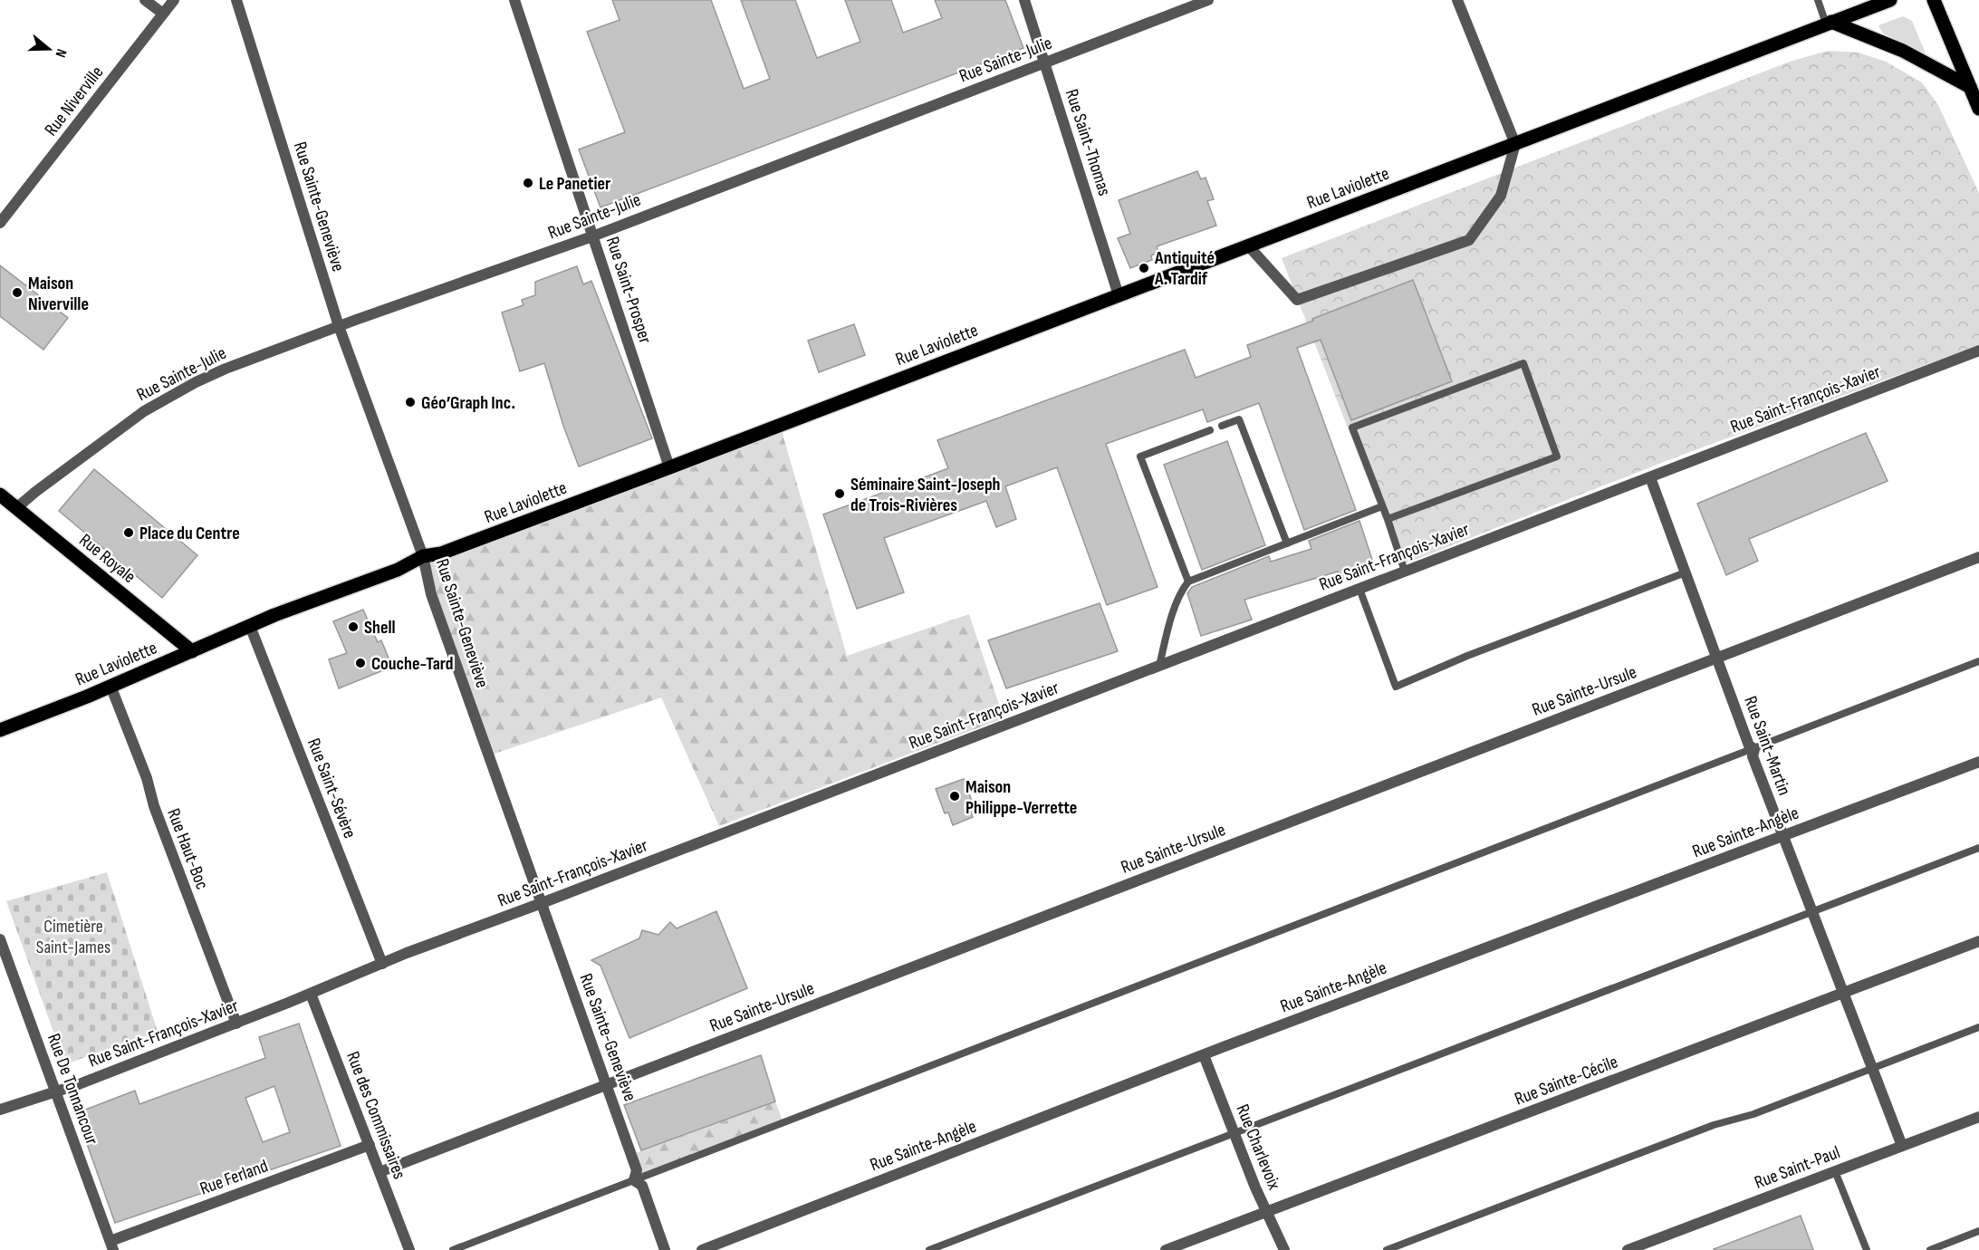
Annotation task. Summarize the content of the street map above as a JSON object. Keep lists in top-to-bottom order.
{
  "streets": {
    "main road": ["Rue Laviolette", "Rue Royale"],
    "street": [
      "Rue Sainte-Julie",
      "Rue Niverville",
      "Rue Saint-Thomas",
      "Rue Sainte-Geneviève",
      "Rue Saint-Prosper",
      "Rue Saint-François-Xavier",
      "Rue Sainte-Ursule",
      "Rue Saint-Martin",
      "Rue Saint-Sévère",
      "Rue Sainte-Angèle",
      "Rue Haut-Boc",
      "Rue Sainte-Cécile",
      "Rue De Tonnancour",
      "Rue des Commissaires",
      "Rue Charlevoix",
      "Rue Saint-Paul",
      "Rue Ferland"
    ]
  },
  "crossings": [
    ["Rue Sainte-Julie", "Rue Saint-Thomas"],
    ["Rue Sainte-Julie", "Rue Sainte-Geneviève"],
    ["Rue Sainte-Julie", "Rue Saint-Prosper"],
    ["Rue Sainte-Julie", "Rue Royale"],
    ["Rue Saint-Thomas", "Rue Laviolette"],
    ["Rue Laviolette", "Rue Sainte-Geneviève"],
    ["Rue Laviolette", "Rue Saint-Prosper"],
    ["Rue Laviolette", "Rue Royale"],
    ["Rue Laviolette", "Rue Saint-Sévère"],
    ["Rue Laviolette", "Rue Haut-Boc"],
    ["Rue Sainte-Geneviève", "Rue Saint-François-Xavier"],
    ["Rue Sainte-Geneviève", "Rue Sainte-Ursule"],
    ["Rue Saint-François-Xavier", "Rue Saint-Martin"],
    ["Rue Saint-François-Xavier", "Rue Saint-Sévère"],
    ["Rue Saint-François-Xavier", "Rue Haut-Boc"],
    ["Rue Saint-François-Xavier", "Rue De Tonnancour"],
    ["Rue Saint-François-Xavier", "Rue des Commissaires"],
    ["Rue Sainte-Ursule", "Rue Saint-Martin"],
    ["Rue Sainte-Ursule", "Rue des Commissaires"],
    ["Rue Saint-Martin", "Rue Sainte-Angèle"],
    ["Rue Saint-Martin", "Rue Sainte-Cécile"],
    ["Rue Saint-Martin", "Rue Saint-Paul"],
    ["Rue Sainte-Angèle", "Rue Charlevoix"],
    ["Rue Sainte-Cécile", "Rue Charlevoix"],
    ["Rue De Tonnancour", "Rue Ferland"],
    ["Rue des Commissaires", "Rue Ferland"]
  ],
  "parks": ["Cimetière Saint-James"],
  "places": [
    "Le Panetier",
    "Antiquité A. Tardif",
    "Maison Niverville",
    "Géo’Graph Inc.",
    "Séminaire Saint-Joseph de Trois‑Rivières",
    "Place du Centre",
    "Shell",
    "Couche-Tard",
    "Maison Philippe-Verrette"
  ],
  "north": "right"
}
